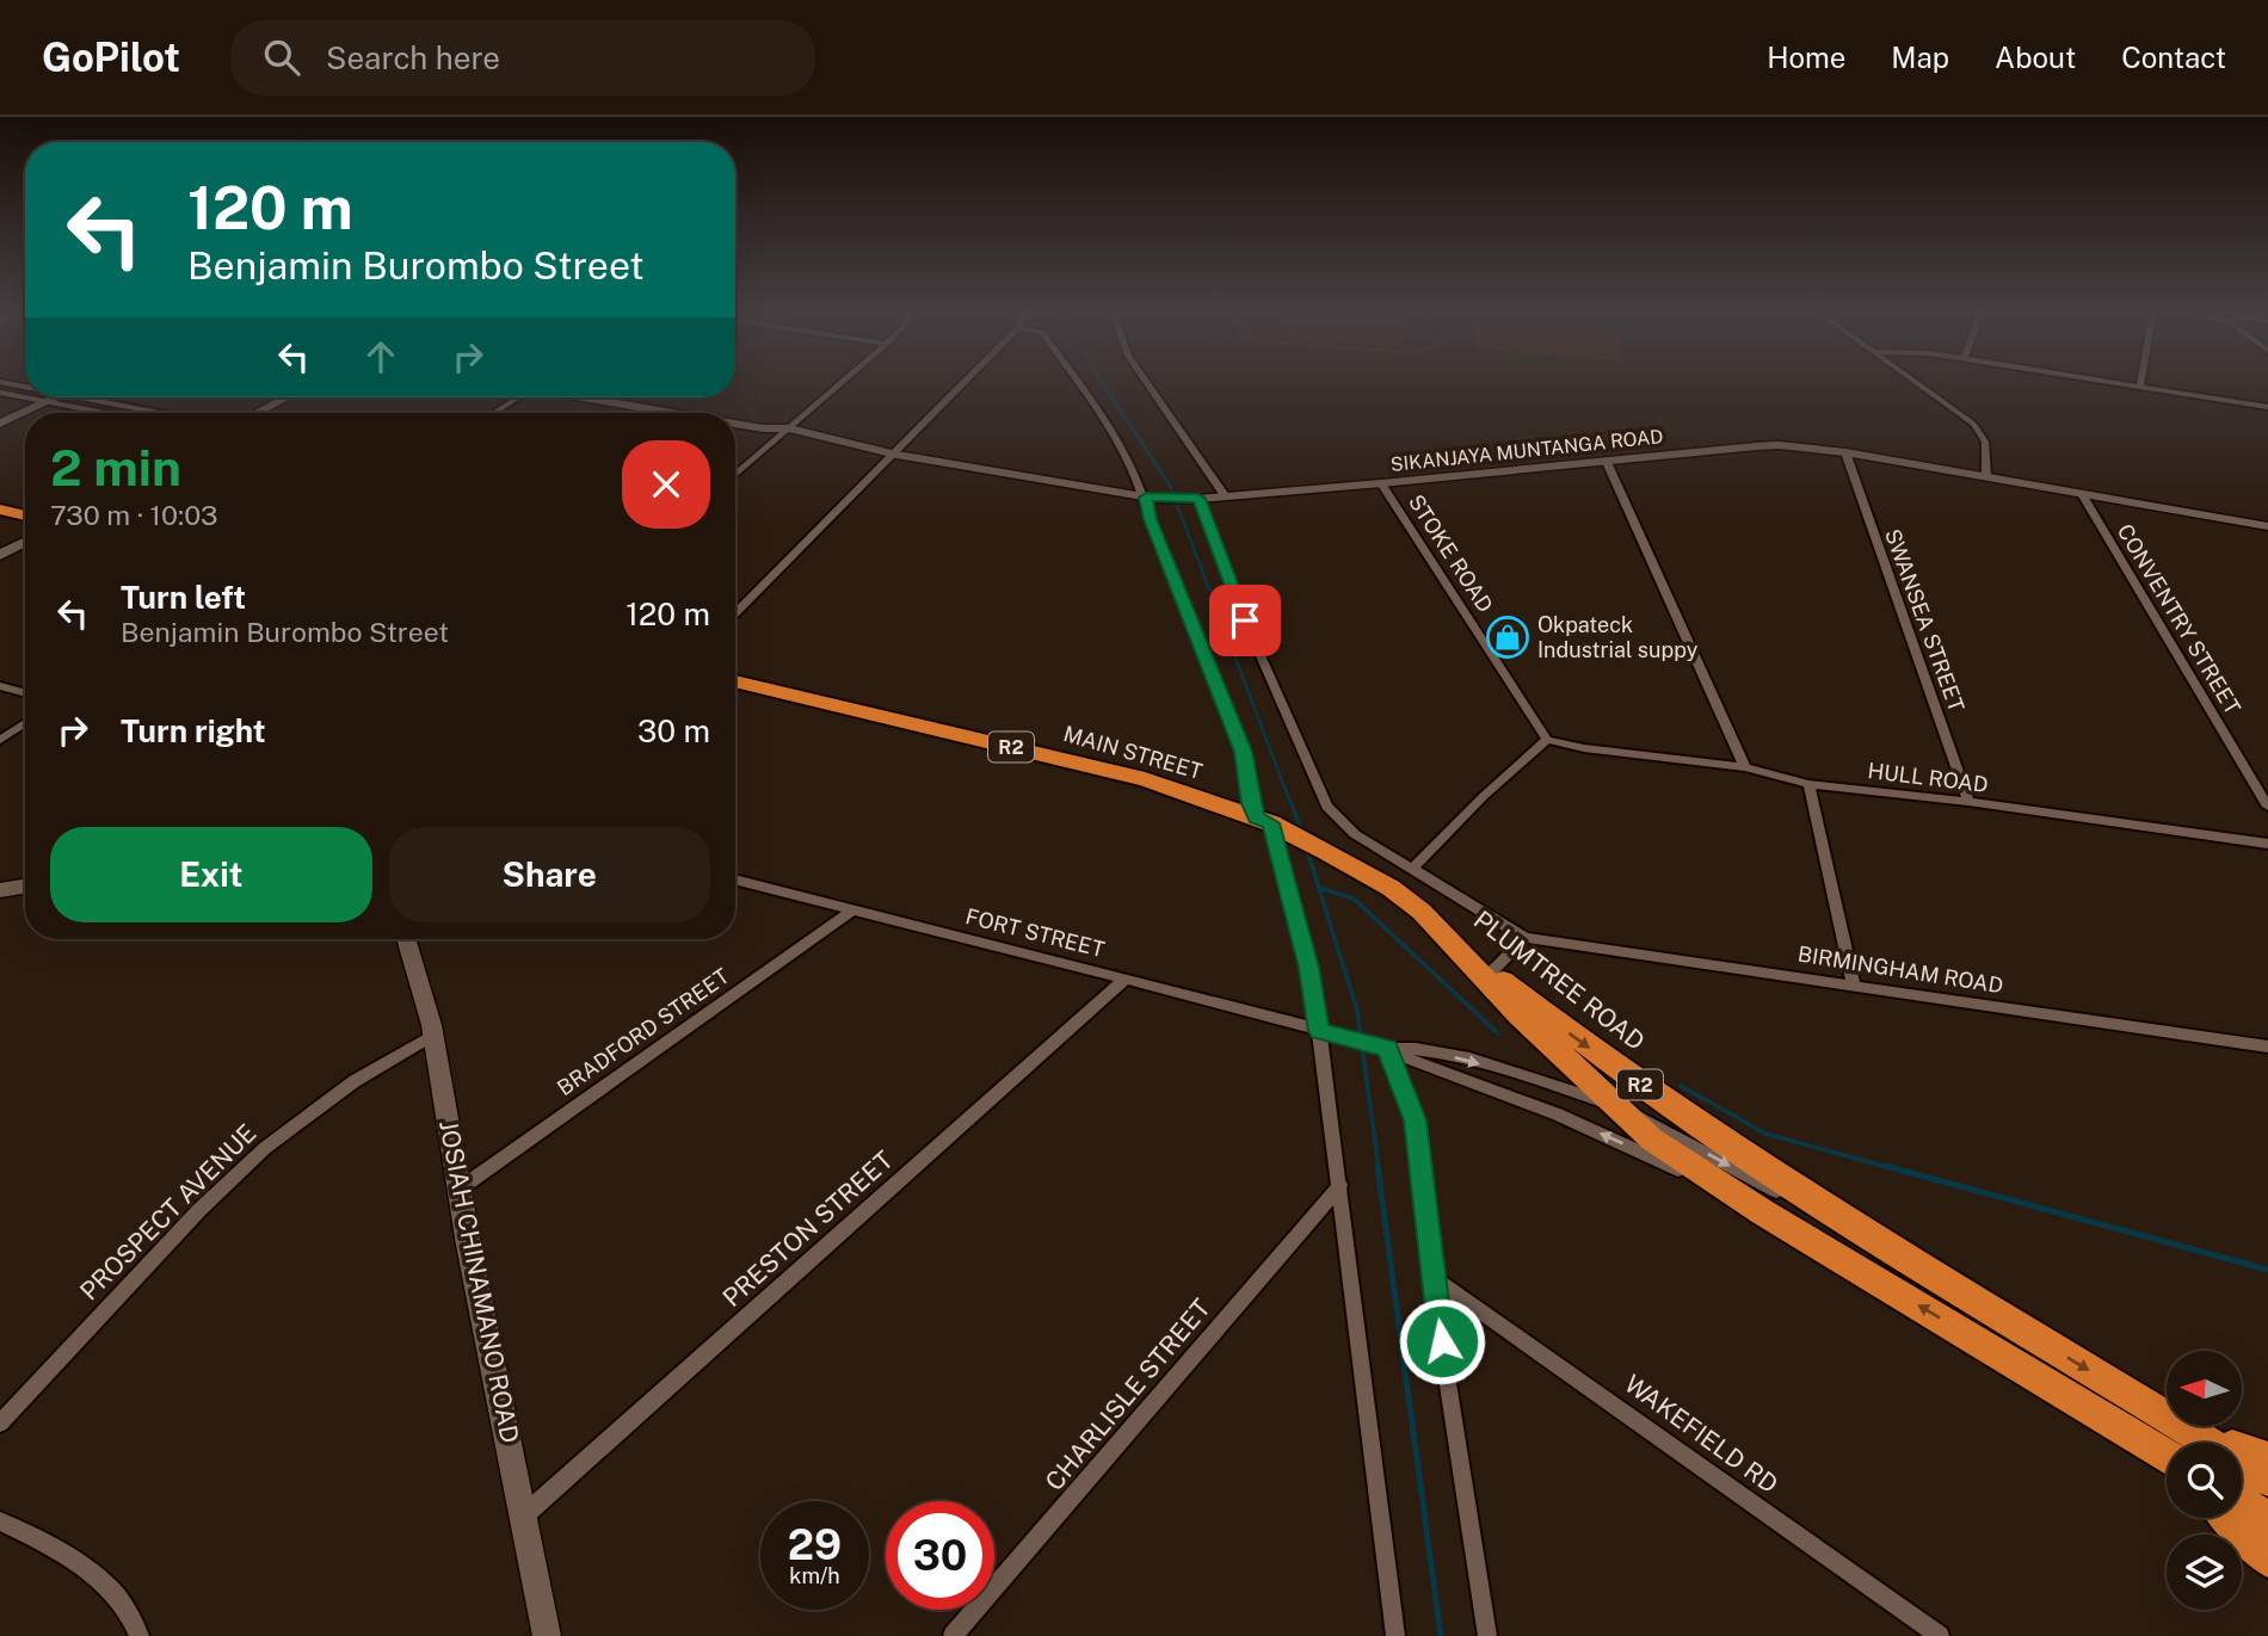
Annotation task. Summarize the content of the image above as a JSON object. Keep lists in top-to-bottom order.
{
  "streets": {
    "highway": ["R2", "MAIN STREET", "PLUMTREE ROAD"],
    "street": [
      "SIKANJAYA MUNTANGA ROAD",
      "STOKE ROAD",
      "CONVENTRY STREET",
      "SWANSEA STREET",
      "HULL ROAD",
      "FORT STREET",
      "BIRMINGHAM ROAD",
      "BRADFORD STREET",
      "PROSPECT AVENUE",
      "PRESTON STREET",
      "JOSIAH CHINAMANO ROAD",
      "CHARLISLE STREET",
      "WAKEFIELD RD"
    ]
  },
  "crossings": [
    ["SIKANJAYA MUNTANGA ROAD", "STOKE ROAD"],
    ["SIKANJAYA MUNTANGA ROAD", "CONVENTRY STREET"],
    ["SIKANJAYA MUNTANGA ROAD", "SWANSEA STREET"],
    ["STOKE ROAD", "HULL ROAD"],
    ["SWANSEA STREET", "HULL ROAD"],
    ["MAIN STREET", "PLUMTREE ROAD"],
    ["FORT STREET", "BRADFORD STREET"],
    ["FORT STREET", "PRESTON STREET"],
    ["BRADFORD STREET", "JOSIAH CHINAMANO ROAD"],
    ["PROSPECT AVENUE", "JOSIAH CHINAMANO ROAD"],
    ["PRESTON STREET", "JOSIAH CHINAMANO ROAD"]
  ],
  "places": {
    "shop": ["Okpateck Industrial suppy"]
  },
  "north": "left",
  "page": {
    "header": "GoPilot",
    "search": "Search here",
    "nav": [
      "Home",
      "Map",
      "About",
      "Contact"
    ],
    "turn": ["120 m", "Benjamin Burombo Street"],
    "heading": ["2 min", "730 m · 10:03"],
    "list": [
      {
        "name": "Turn left",
        "note": "Benjamin Burombo Street",
        "value": "120 m"
      },
      {
        "name": "Turn right",
        "value": "30 m"
      }
    ],
    "buttons": ["Exit", "Share"],
    "speed": "29 km/h",
    "limit": "30"
  }
}
